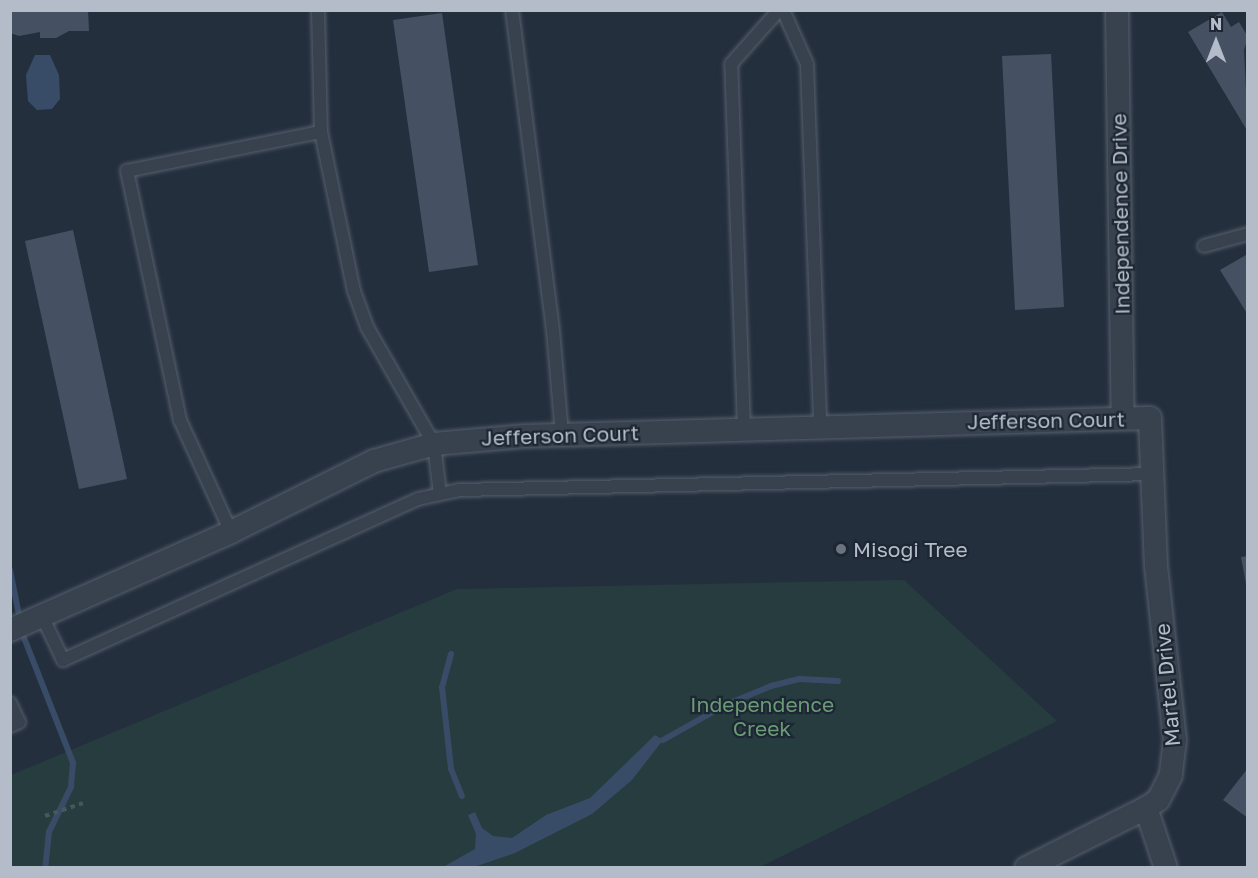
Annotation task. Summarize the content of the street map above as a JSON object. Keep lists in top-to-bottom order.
{
  "streets": {
    "street": ["Independence Drive", "Jefferson Court", "Martel Drive"]
  },
  "crossings": [
    ["Independence Drive", "Jefferson Court"],
    ["Jefferson Court", "Martel Drive"]
  ],
  "parks": ["Independence Creek"],
  "places": ["Misogi Tree"],
  "north": "top"
}
